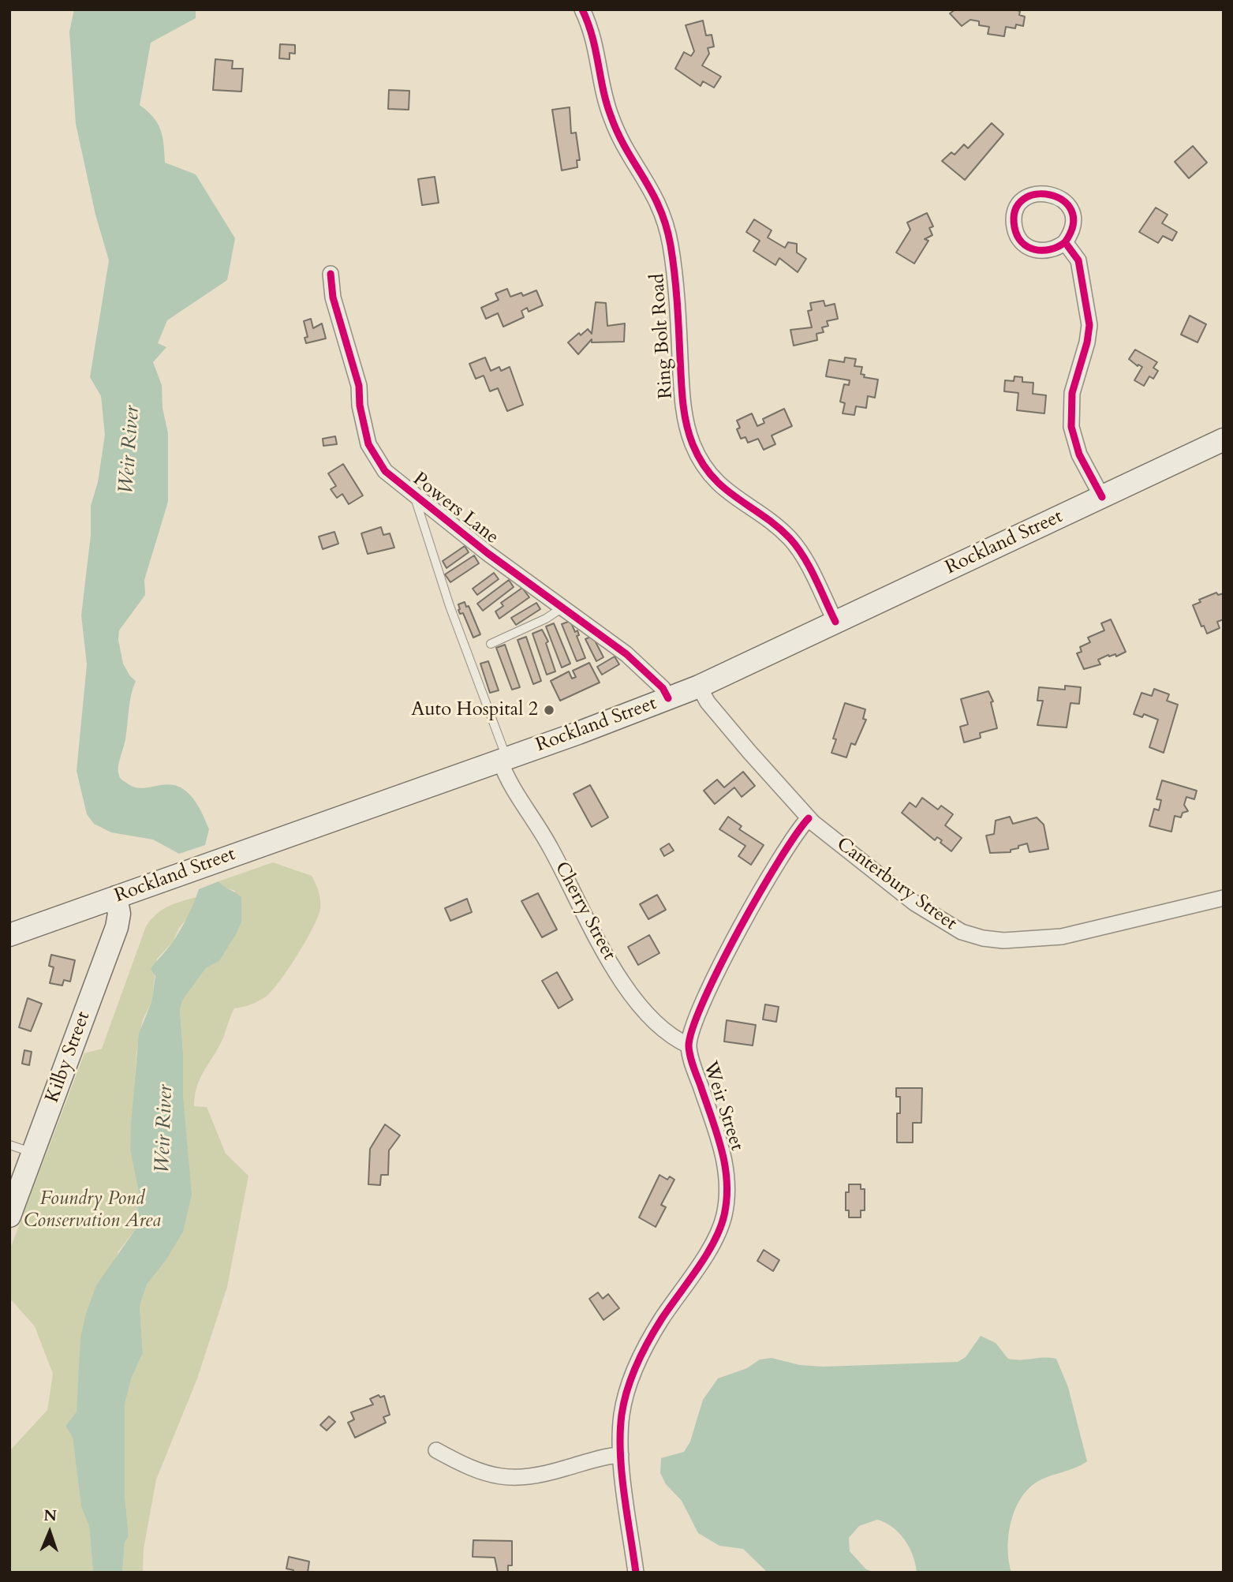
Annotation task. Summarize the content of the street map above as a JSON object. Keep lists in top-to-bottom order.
{
  "streets": {
    "main road": ["Rockland Street", "Kilby Street"],
    "street": [
      "Ring Bolt Road",
      "Powers Lane",
      "Canterbury Street",
      "Cherry Street",
      "Weir Street"
    ]
  },
  "crossings": [
    ["Ring Bolt Road", "Rockland Street"],
    ["Powers Lane", "Rockland Street"],
    ["Rockland Street", "Canterbury Street"],
    ["Rockland Street", "Cherry Street"],
    ["Rockland Street", "Kilby Street"],
    ["Canterbury Street", "Weir Street"],
    ["Cherry Street", "Weir Street"]
  ],
  "water": ["Weir River"],
  "parks": ["Foundry Pond Conservation Area"],
  "places": ["Auto Hospital 2"],
  "north": "top"
}
